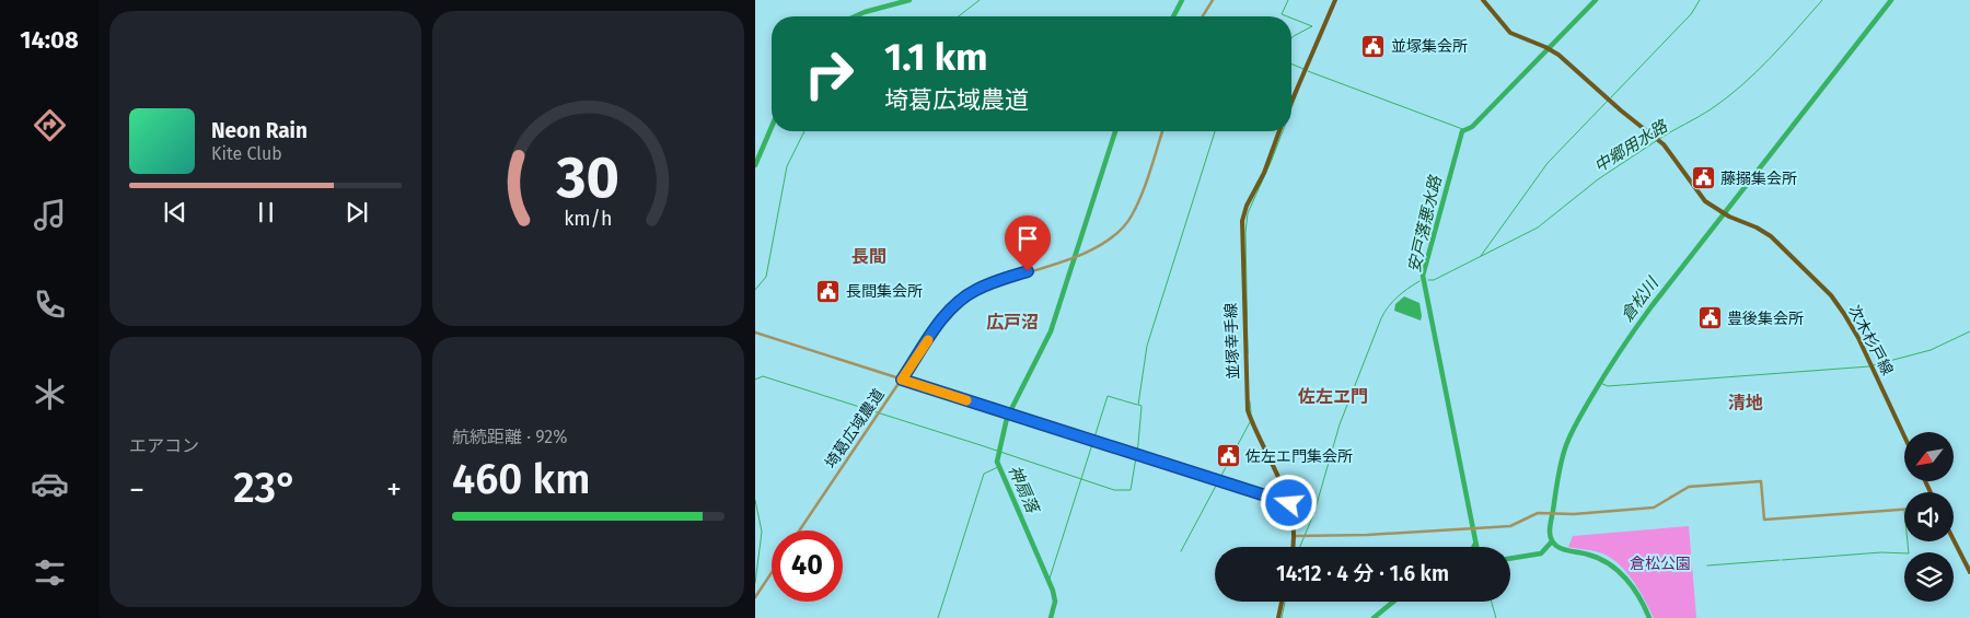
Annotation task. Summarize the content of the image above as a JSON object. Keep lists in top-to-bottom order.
{
  "streets": {
    "main road": ["次木杉戸線", "並塚幸手線"],
    "street": ["埼葛広域農道"]
  },
  "districts": [
    "長間",
    "広戸沼",
    "佐左ヱ門",
    "清地"
  ],
  "water": [
    "中郷用水路",
    "安戸落悪水路",
    "倉松川",
    "神扇落"
  ],
  "parks": ["倉松公園"],
  "places": {
    "public building": [
      "並塚集会所",
      "藤搦集会所",
      "長間集会所",
      "豊後集会所",
      "佐左エ門集会所"
    ]
  },
  "north": "bottom left",
  "page": {
    "tabs": "14:08",
    "turn": ["1.1 km", "埼葛広域農道"],
    "song": ["Neon Rain", "Kite Club"],
    "tile": [
      "エアコン",
      ["航続距離 · 92%", "460 km"]
    ],
    "heat": ["−", "23°", "+"],
    "limit": "40",
    "trip": "14:12 · 4 分 · 1.6 km",
    "gauge": ["30", "km/h"]
  }
}
